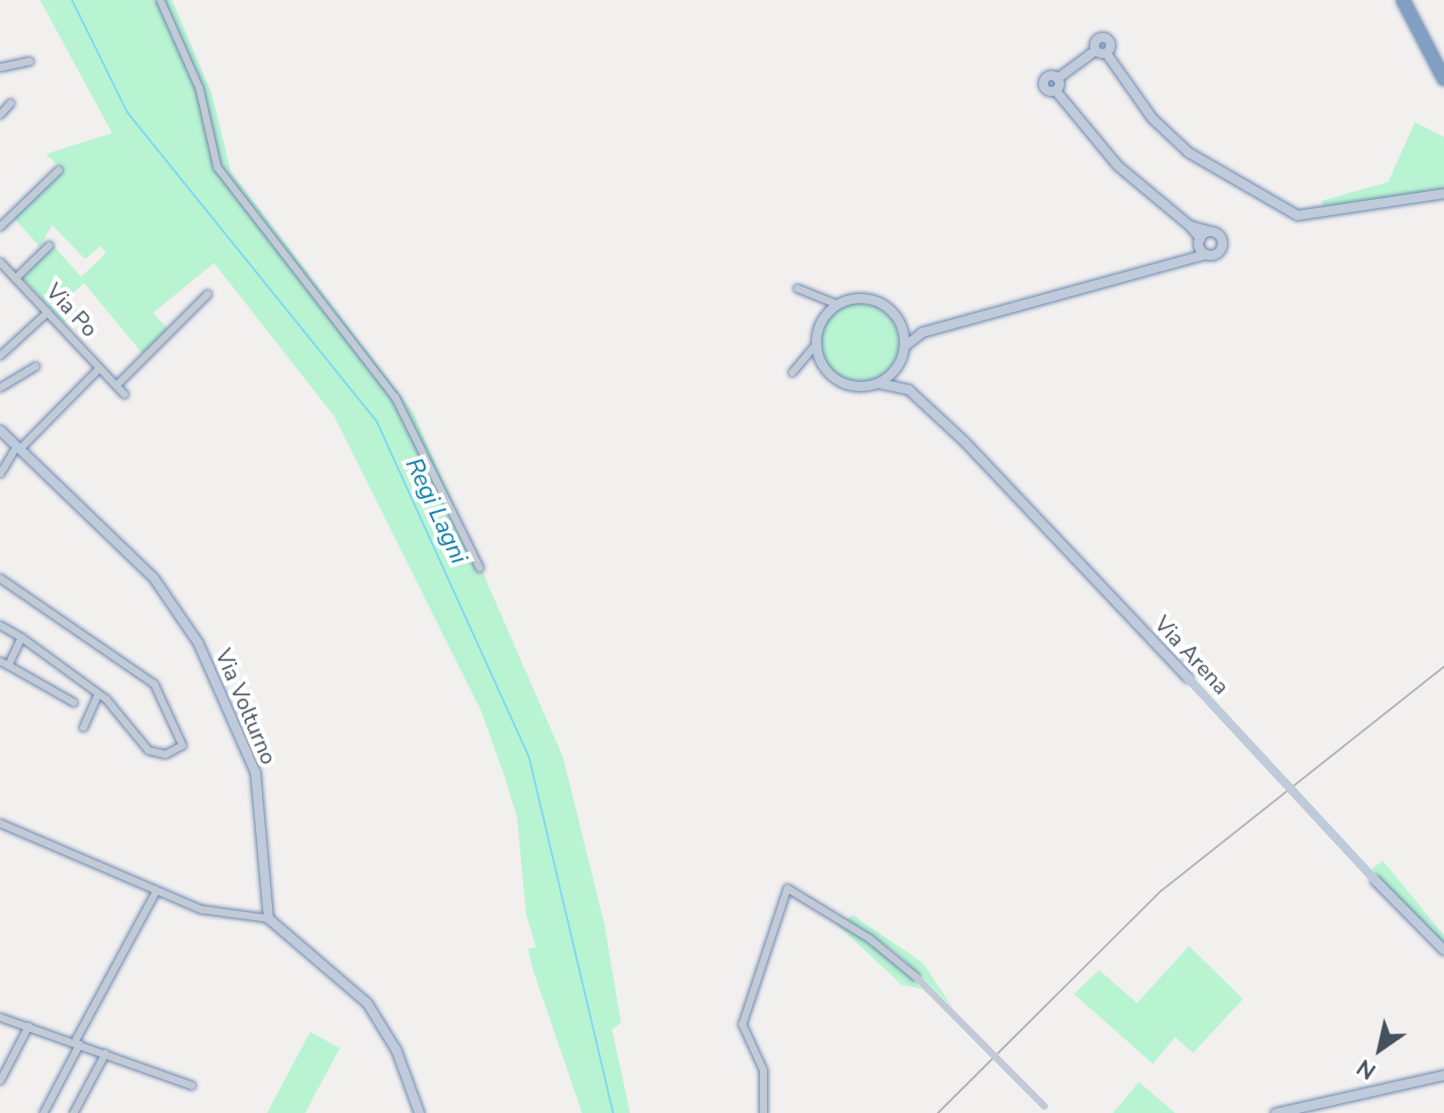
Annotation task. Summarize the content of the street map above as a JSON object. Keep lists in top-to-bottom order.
{
  "streets": {
    "street": ["Via Po", "Via Arena", "Via Volturno"]
  },
  "water": ["Regi Lagni"],
  "north": "bottom left"
}
